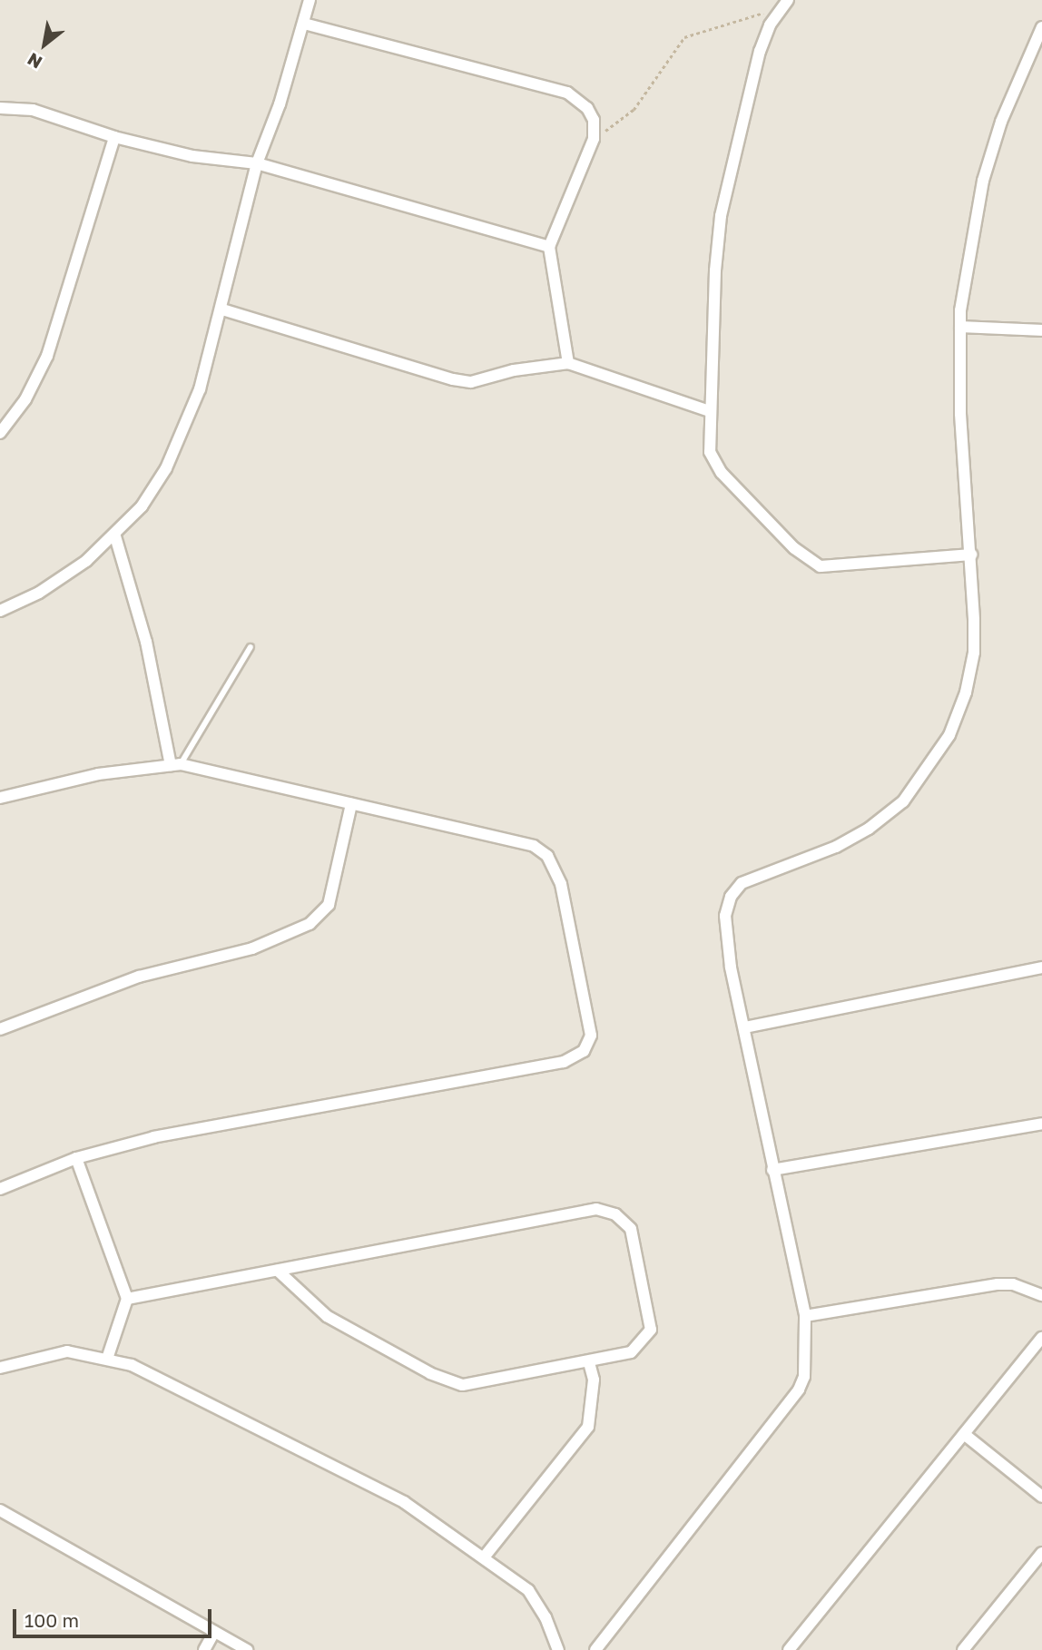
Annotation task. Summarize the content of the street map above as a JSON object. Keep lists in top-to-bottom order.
{
  "scale_bar": "100 m",
  "north": "bottom left"
}
